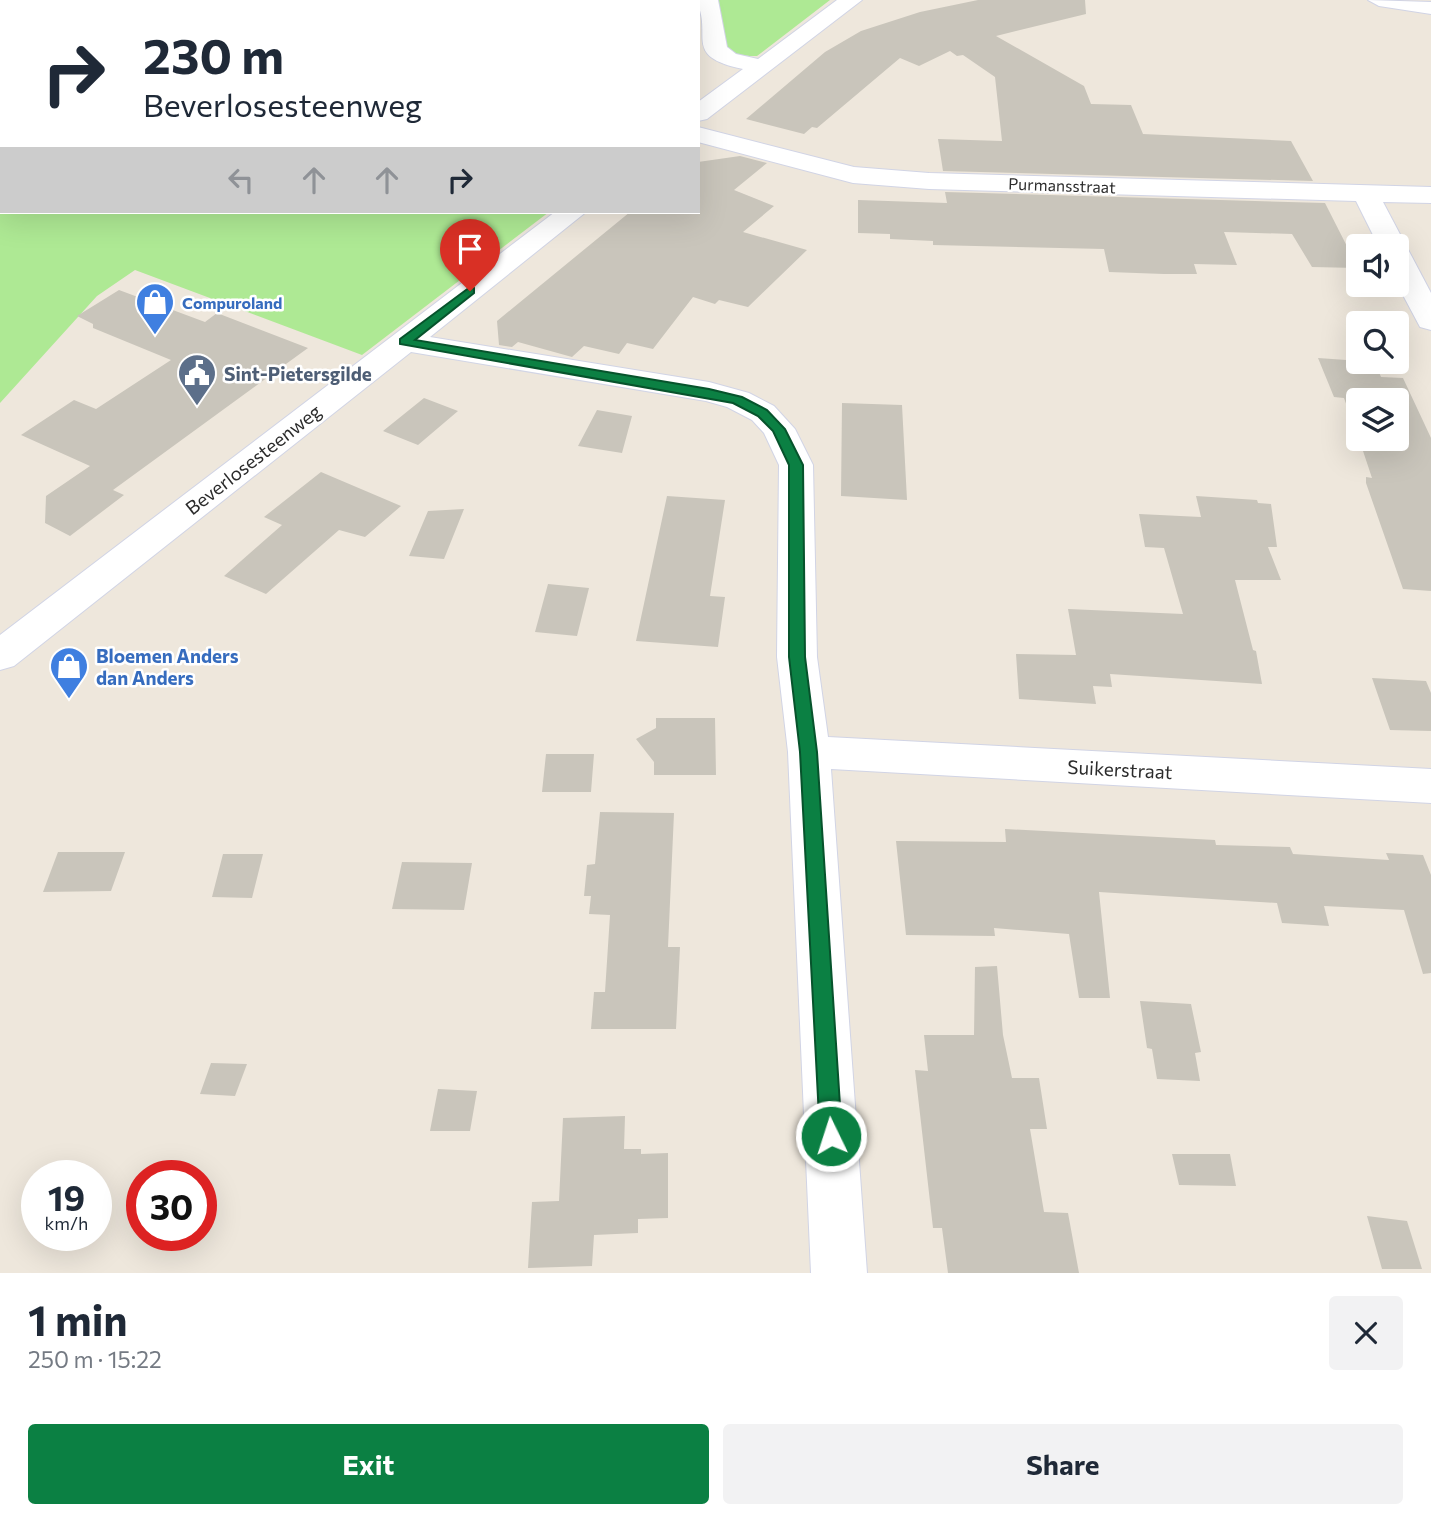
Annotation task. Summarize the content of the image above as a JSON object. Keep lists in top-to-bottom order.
{
  "streets": {
    "street": ["Purmansstraat", "Beverlosesteenweg", "Suikerstraat"]
  },
  "places": {
    "shop": ["Compuroland", "Bloemen Anders dan Anders"],
    "public building": ["Sint-Pietersgilde"]
  },
  "page": {
    "turn": ["230 m", "Beverlosesteenweg"],
    "speed": "19 km/h",
    "limit": "30",
    "heading": ["1 min", "250 m · 15:22"],
    "buttons": ["Exit", "Share"]
  }
}
